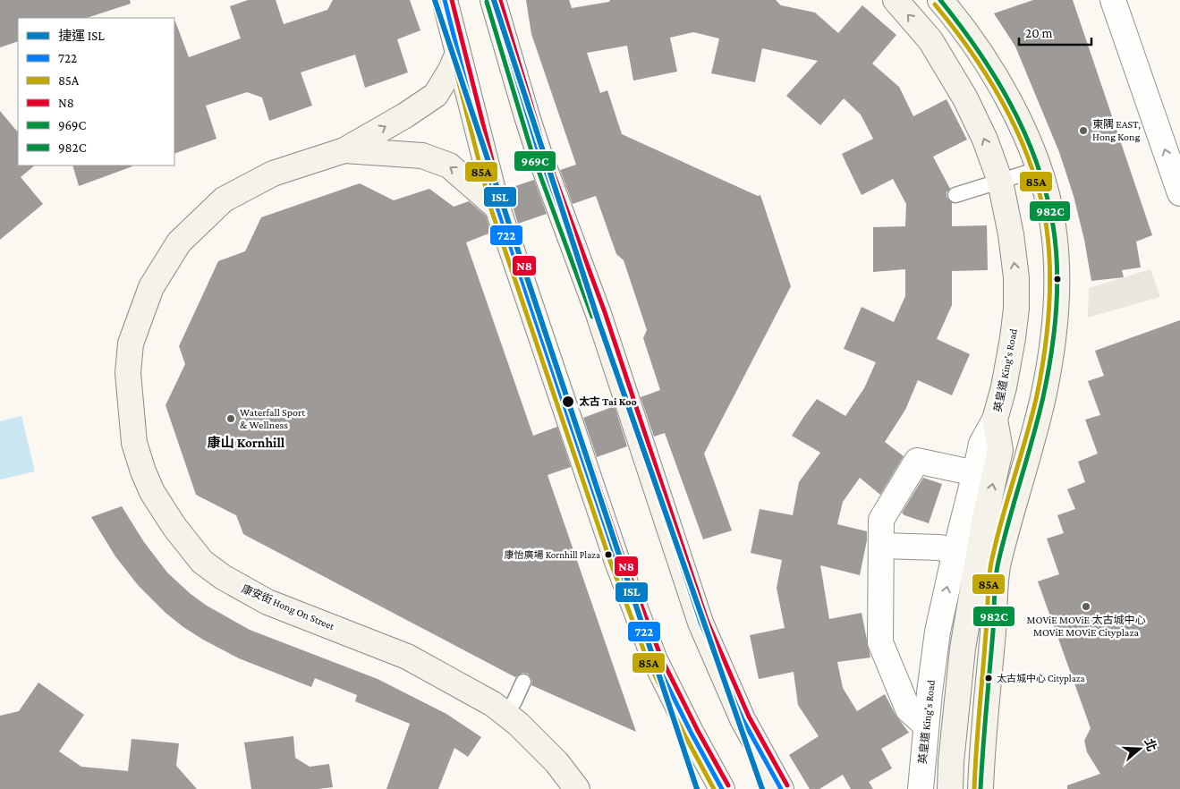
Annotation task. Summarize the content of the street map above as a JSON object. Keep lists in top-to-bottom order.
{
  "streets": {
    "street": ["英皇道 King's Road", "康安街 Hong On Street"]
  },
  "districts": ["康山 Kornhill"],
  "places": [
    "東隅 EAST, Hong Kong",
    "太古 Tai Koo",
    "Waterfall Sport & Wellness",
    "康怡廣場 Kornhill Plaza",
    "MOViE MOViE 太古城中心 MOViE MOViE Cityplaza",
    "太古城中心 Cityplaza"
  ],
  "lines": [
    "metro line ISL",
    "transit line 722",
    "transit line N8",
    "transit line 982C",
    "transit line 85A",
    "transit line 969C"
  ],
  "legend": [
    "捷運 ISL",
    "722",
    "85A",
    "N8",
    "969C",
    "982C"
  ],
  "scale_bar": "20 m",
  "north": "right"
}
